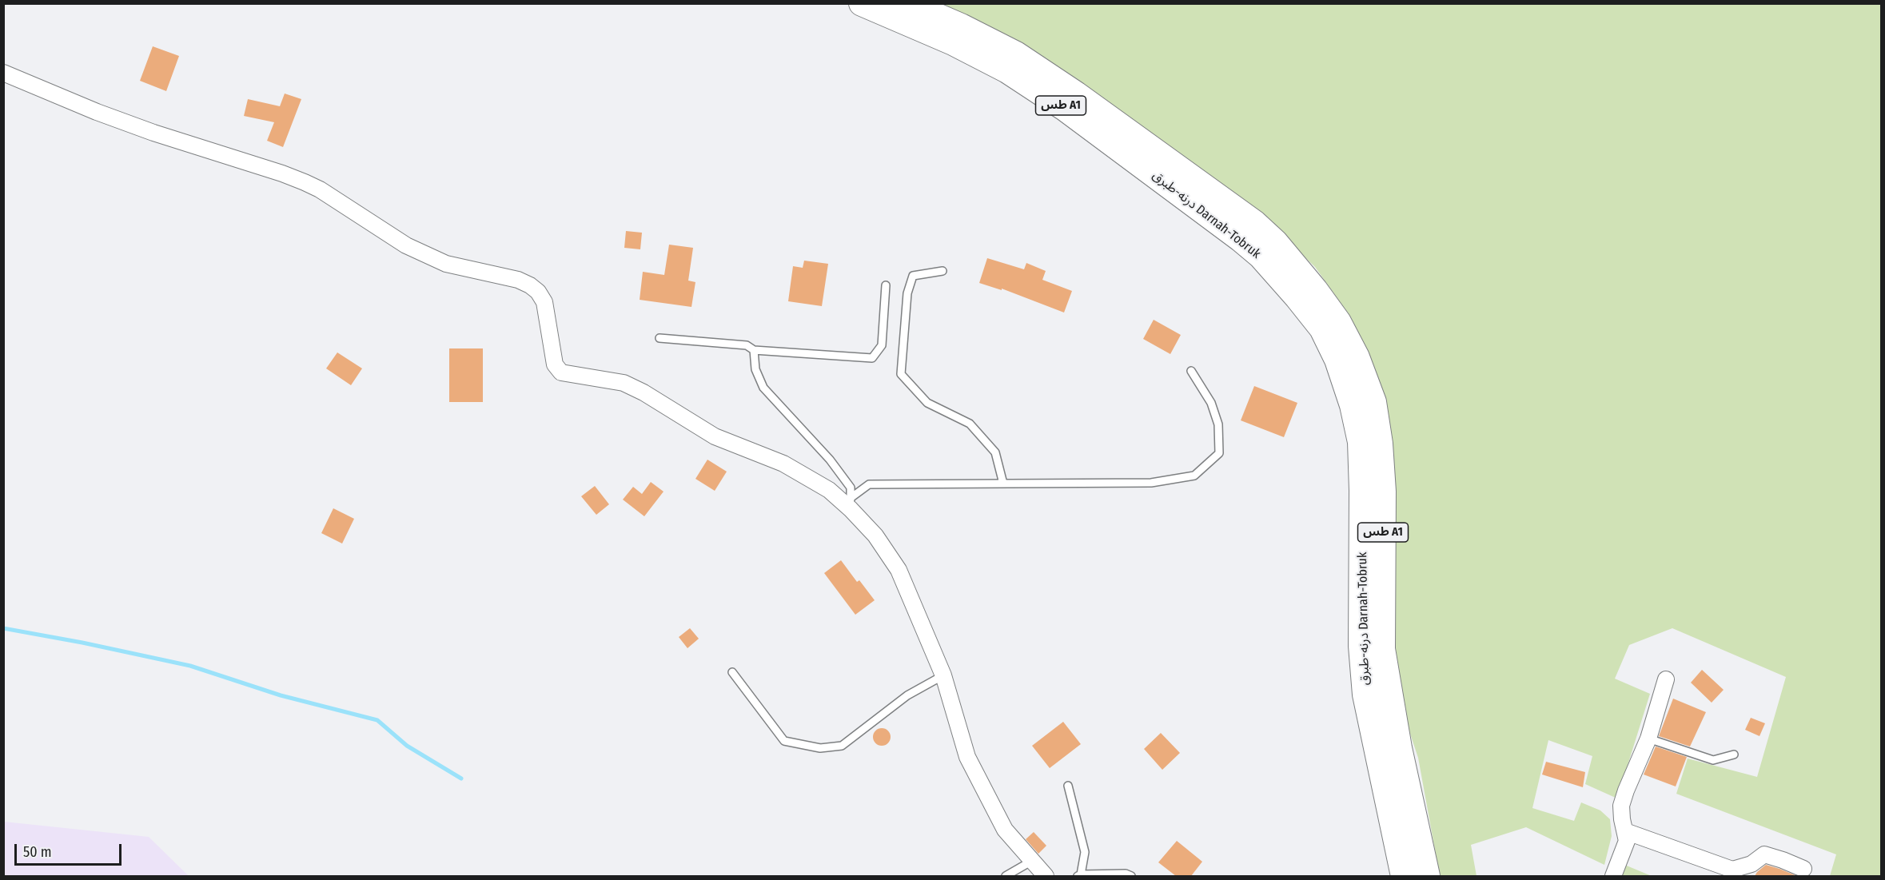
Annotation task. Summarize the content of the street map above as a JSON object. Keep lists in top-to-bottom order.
{
  "streets": {
    "highway": ["طس A1", "درنه-طبرق Darnah-Tobruk"]
  },
  "scale_bar": "50 m"
}
